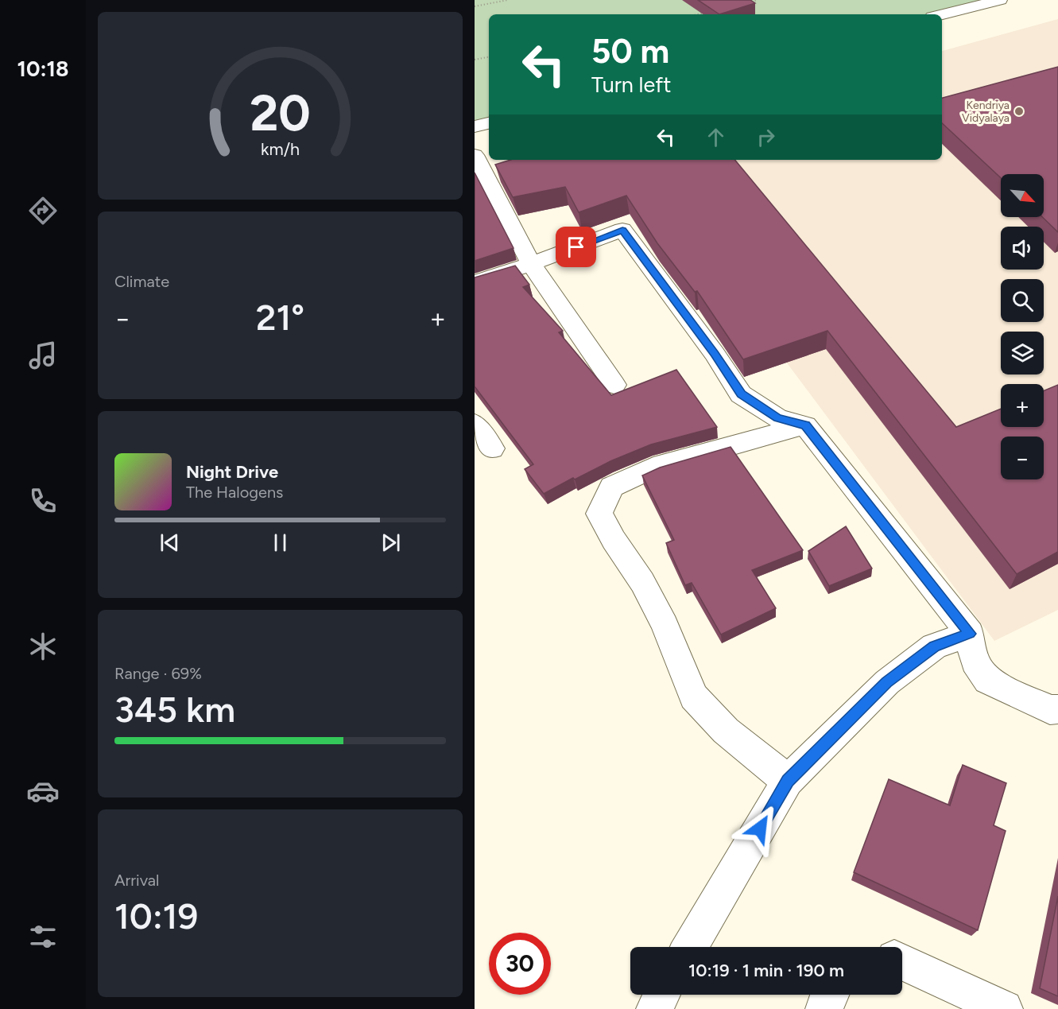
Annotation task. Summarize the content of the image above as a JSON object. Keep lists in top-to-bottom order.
{
  "places": ["Kendriya Vidyalaya"],
  "north": "bottom right",
  "page": {
    "tabs": "10:18",
    "turn": ["50 m", "Turn left"],
    "map_buttons": ["+", "−"],
    "tile": [
      "Climate",
      ["Range · 69%", "345 km"],
      ["Arrival", "10:19"]
    ],
    "heat": ["−", "21°", "+"],
    "song": ["Night Drive", "The Halogens"],
    "limit": "30",
    "trip": "10:19 · 1 min · 190 m",
    "gauge": ["20", "km/h"]
  }
}
